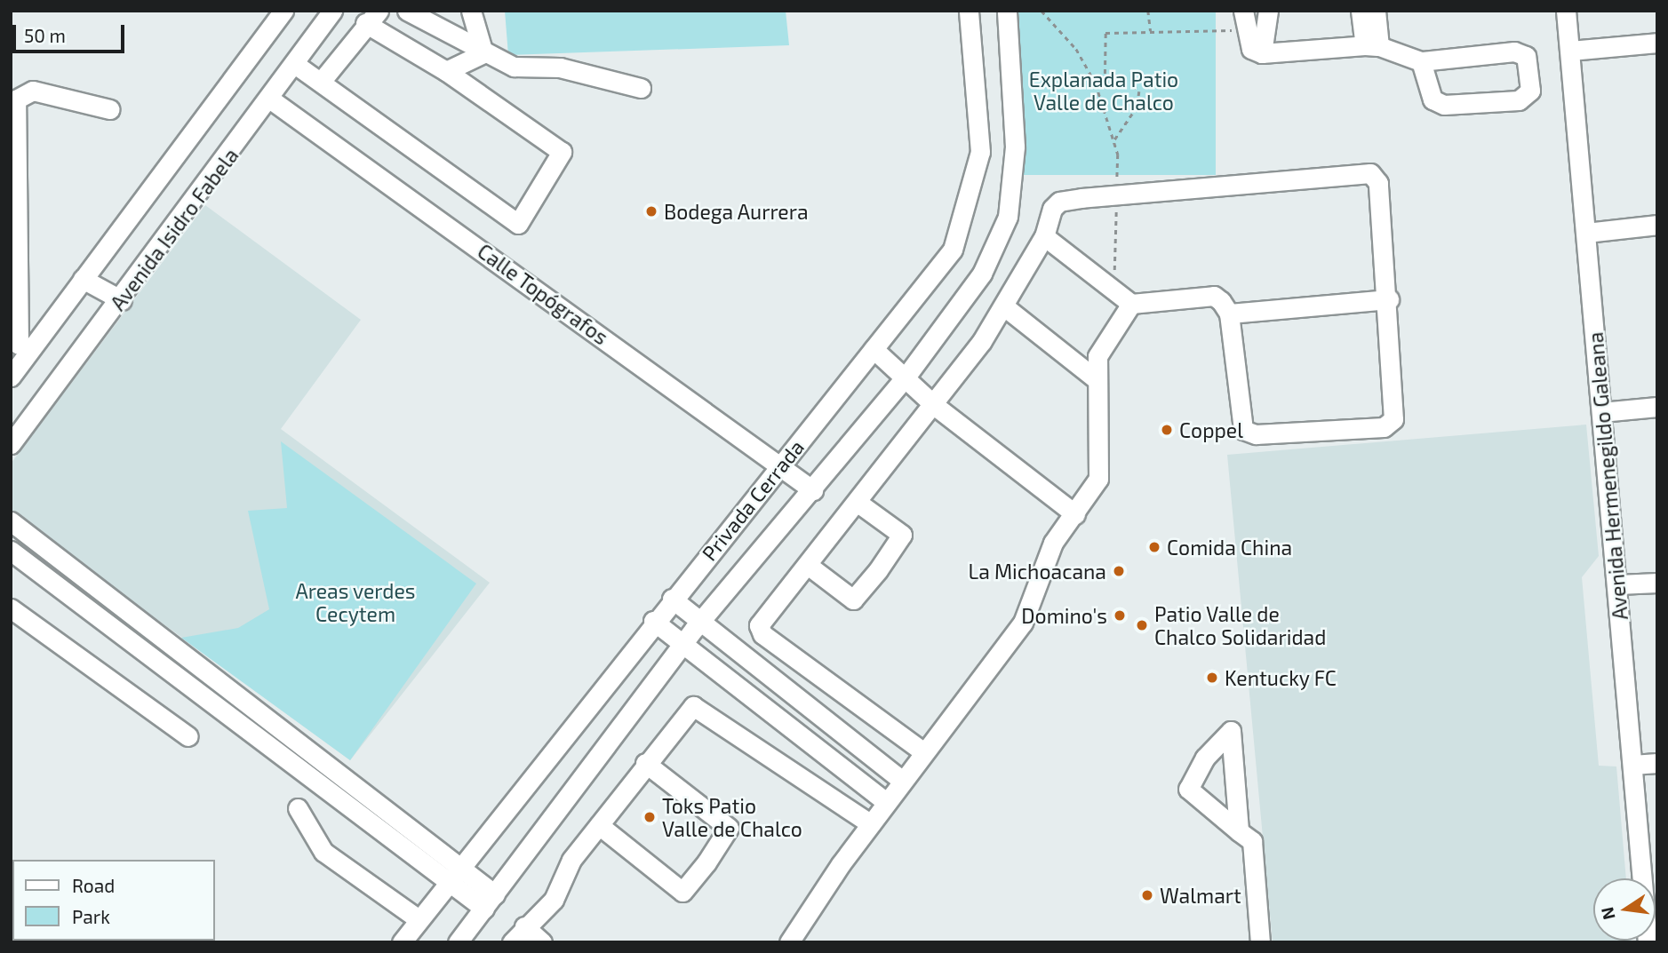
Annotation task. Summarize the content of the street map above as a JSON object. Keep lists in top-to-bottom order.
{
  "streets": {
    "street": [
      "Avenida Isidro Fabela",
      "Calle Topógrafos",
      "Avenida Hermenegildo Galeana",
      "Privada Cerrada"
    ]
  },
  "crossings": [
    ["Avenida Isidro Fabela", "Calle Topógrafos"],
    ["Calle Topógrafos", "Privada Cerrada"]
  ],
  "parks": ["Explanada Patio Valle de Chalco", "Areas verdes Cecytem"],
  "places": [
    "Bodega Aurrera",
    "Coppel",
    "Comida China",
    "La Michoacana",
    "Domino's",
    "Patio Valle de Chalco Solidaridad",
    "Kentucky FC",
    "Toks Patio Valle de Chalco",
    "Walmart"
  ],
  "legend": ["Road", "Park"],
  "scale_bar": "50 m",
  "north": "left"
}
